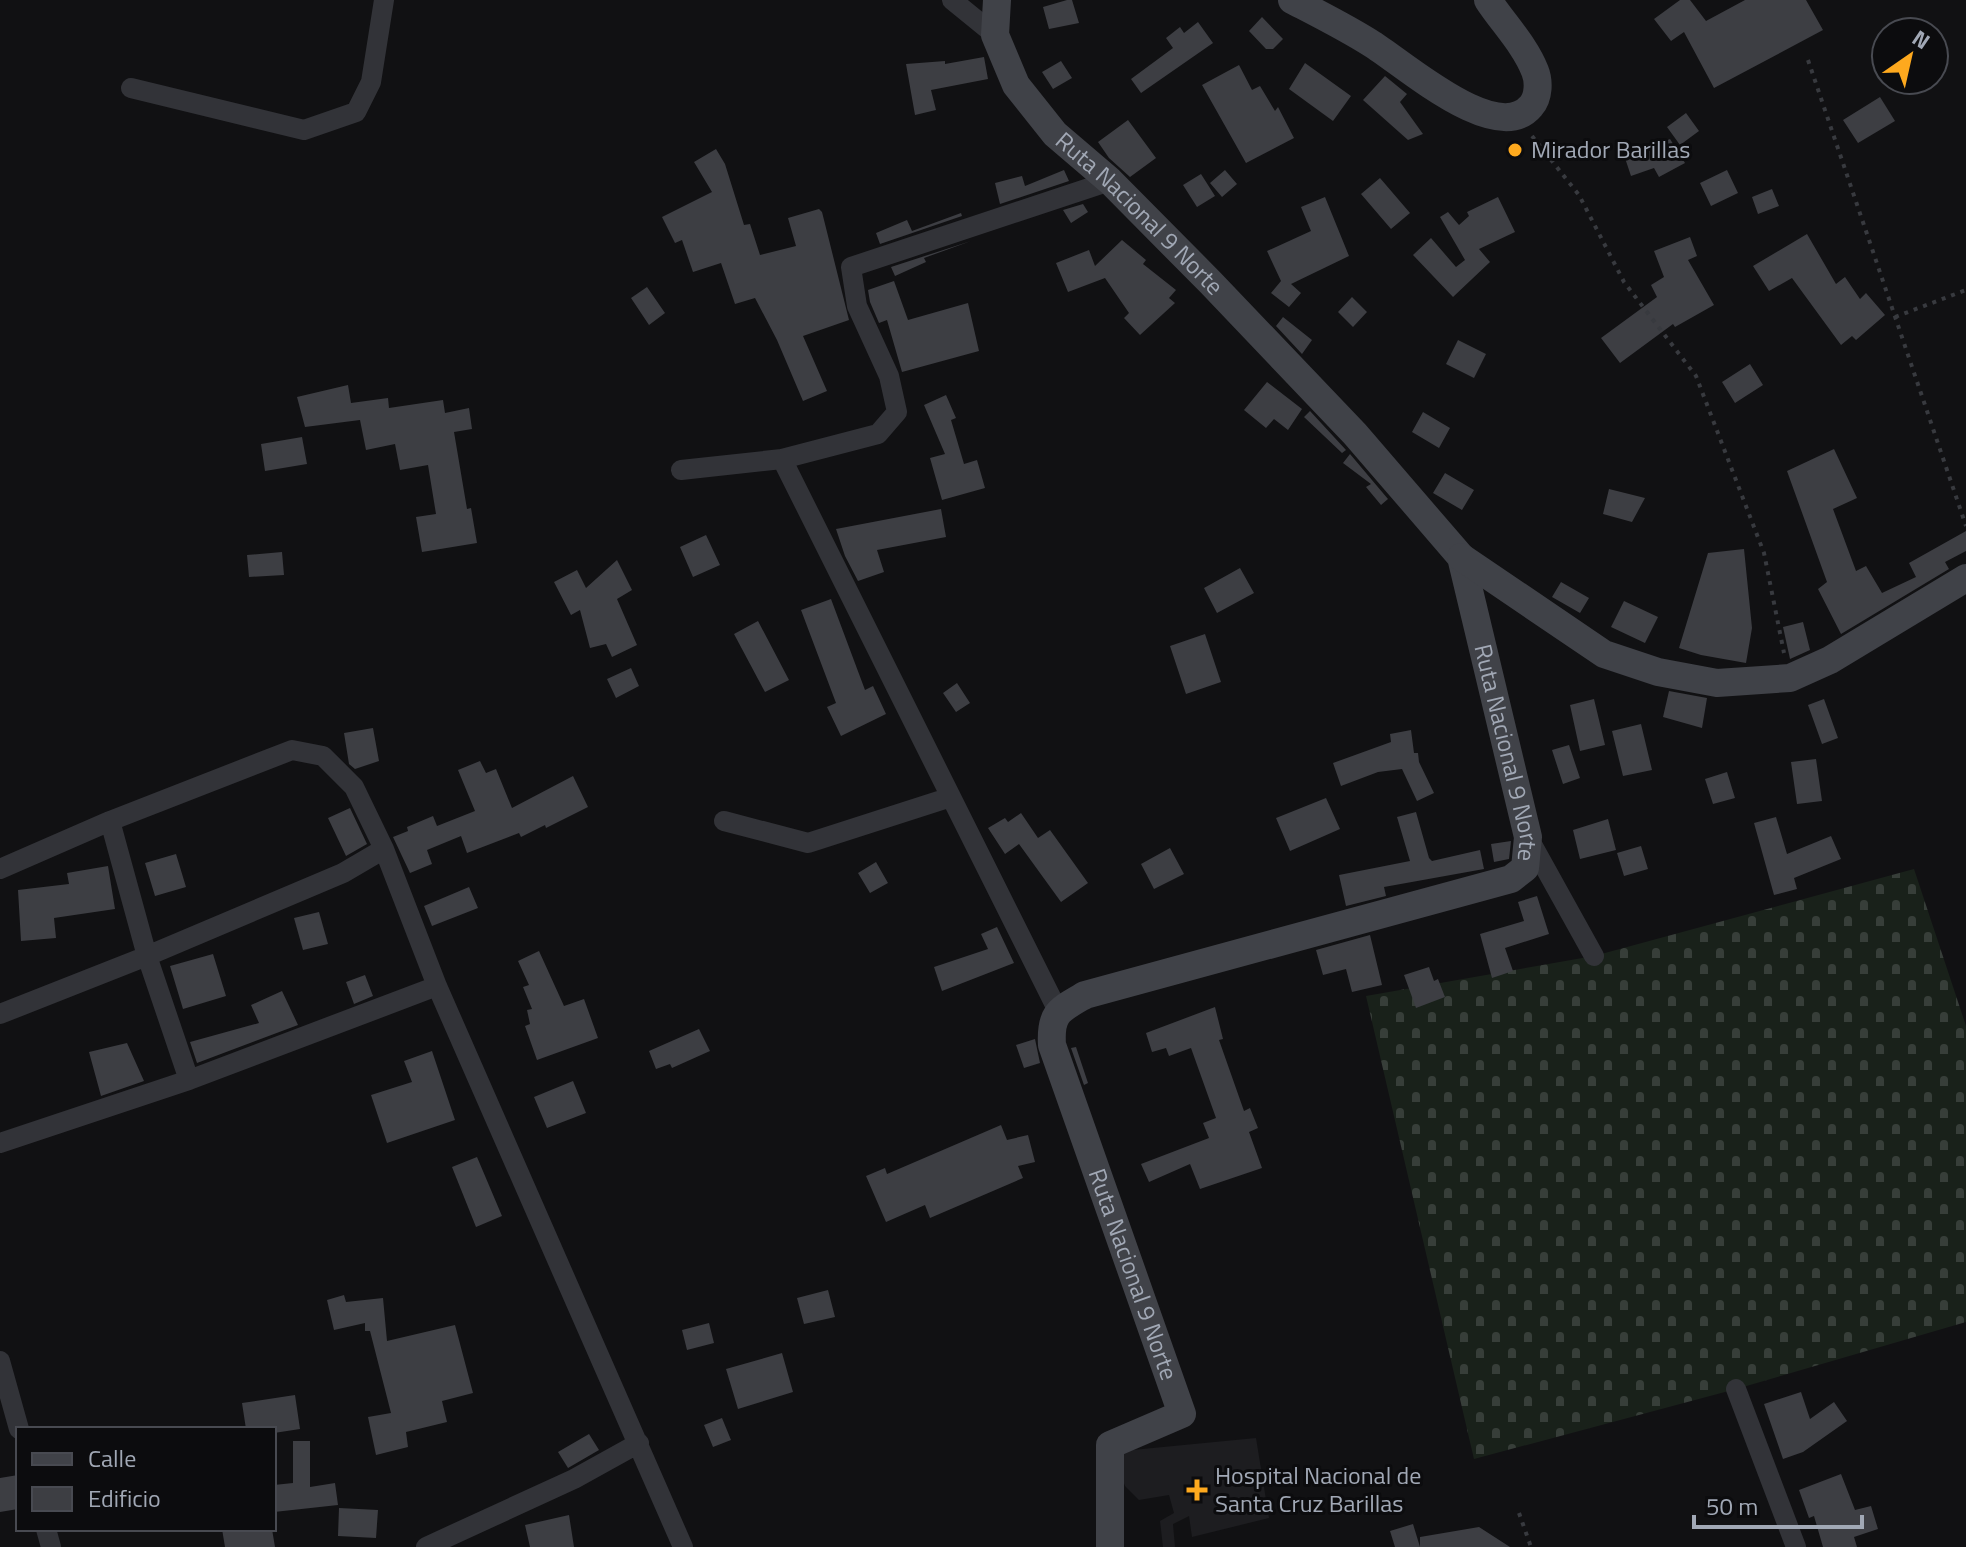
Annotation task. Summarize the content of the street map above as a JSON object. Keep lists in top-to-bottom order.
{
  "streets": {
    "street": ["Ruta Nacional 9 Norte"]
  },
  "places": {
    "other": ["Mirador Barillas"],
    "health": ["Hospital Nacional de Santa Cruz Barillas"]
  },
  "legend": ["Calle", "Edificio"],
  "scale_bar": "50 m",
  "north": "top right"
}
